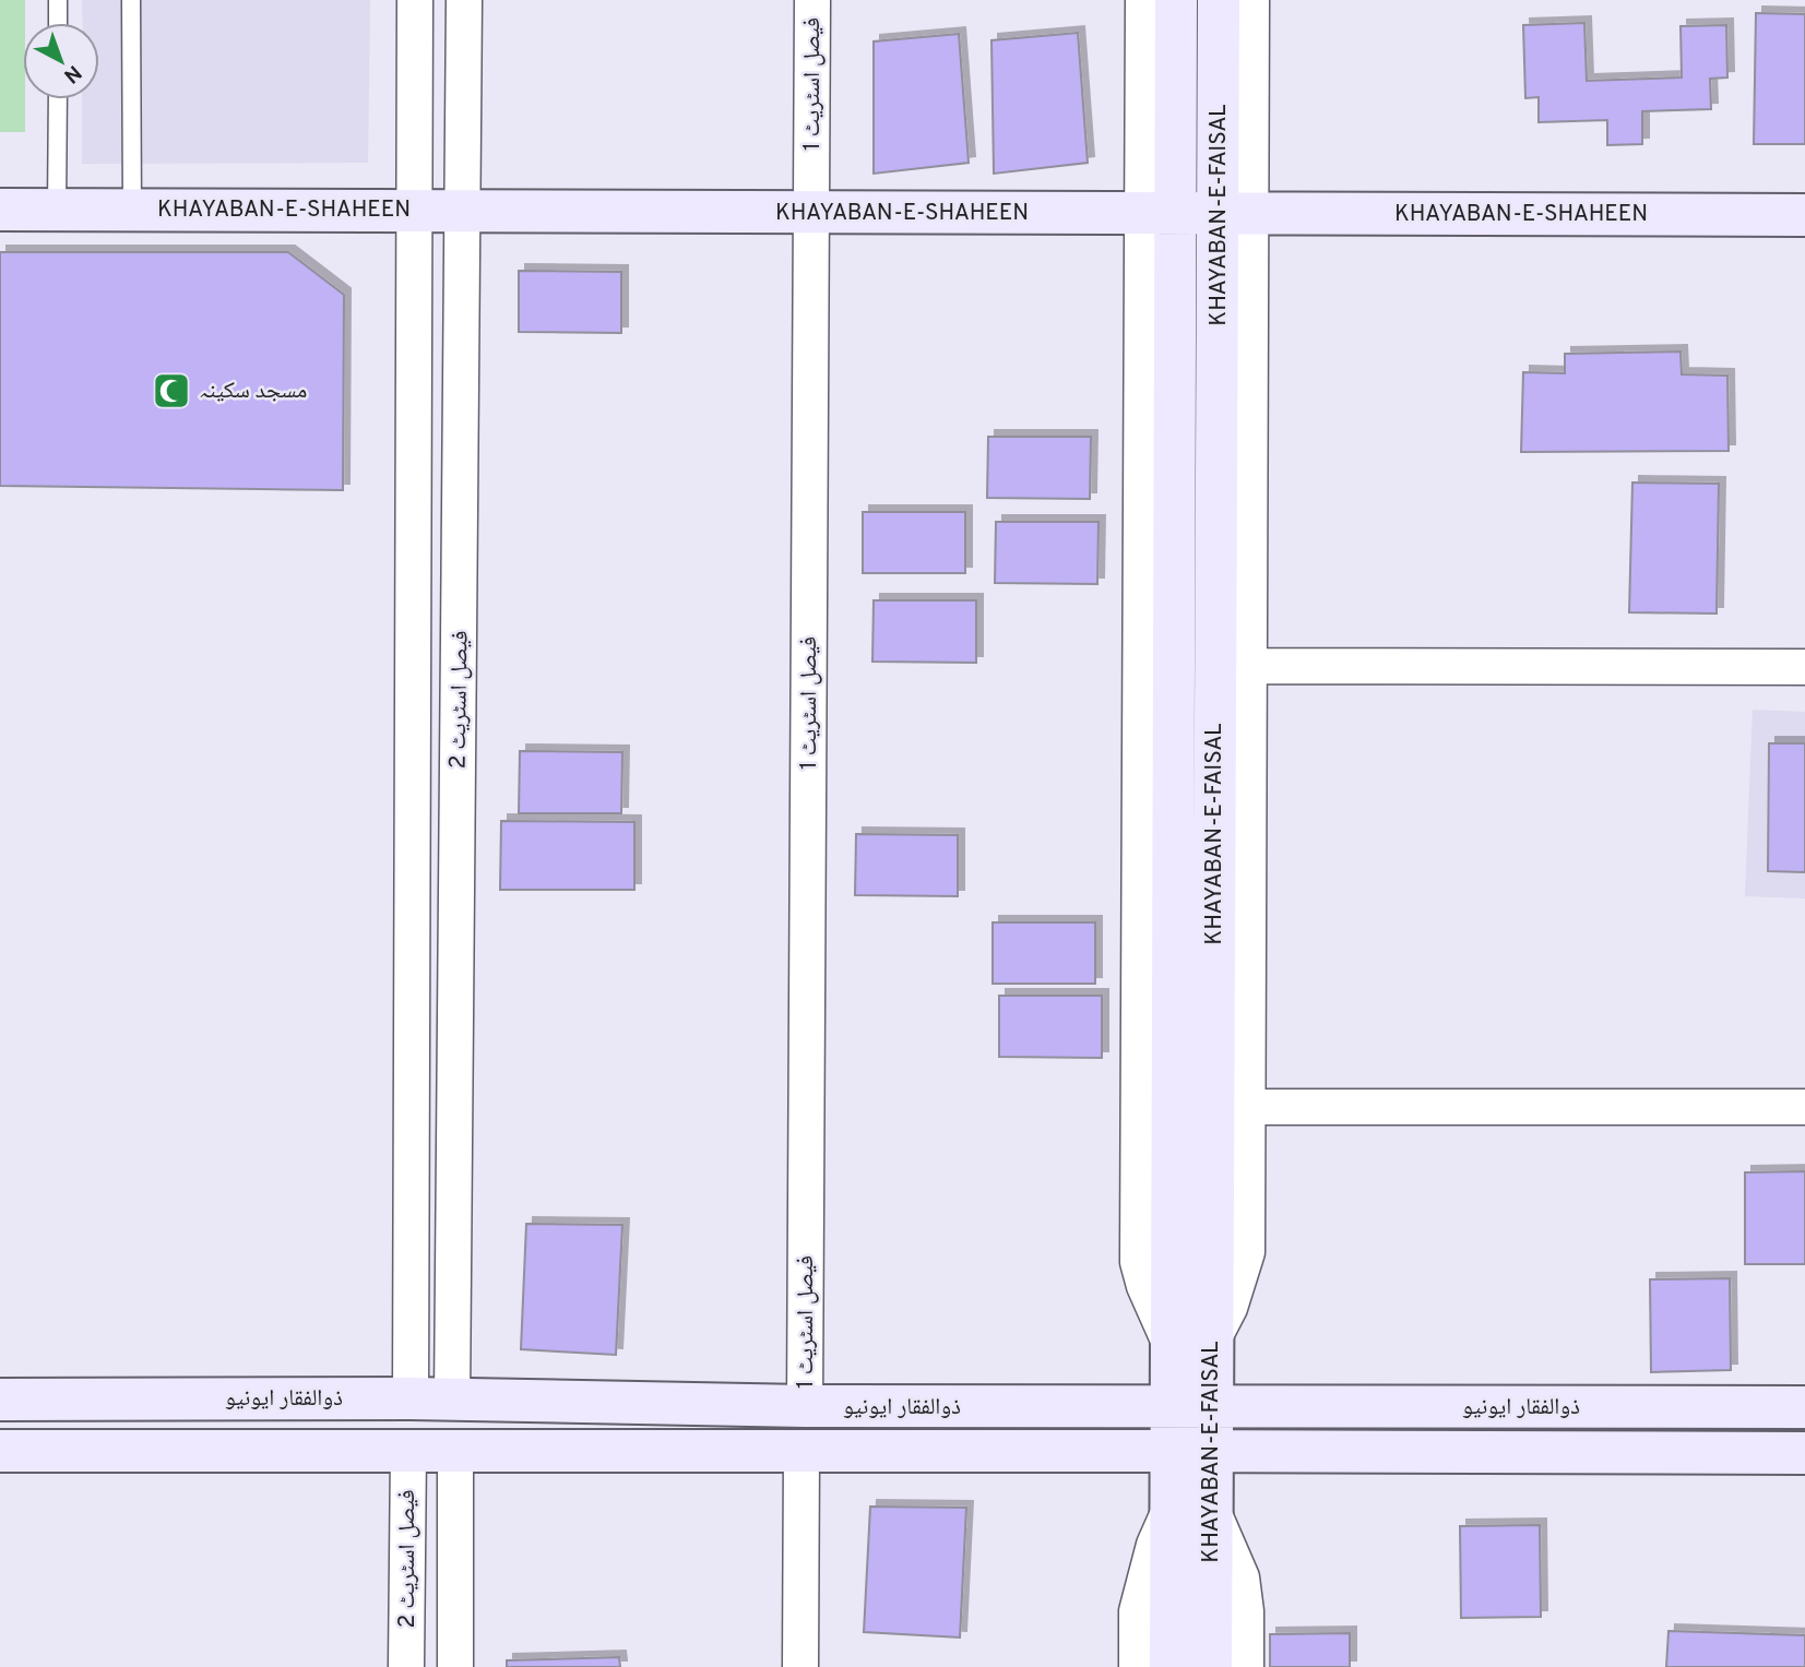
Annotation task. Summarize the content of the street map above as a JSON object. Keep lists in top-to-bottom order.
{
  "streets": {
    "street": [
      "فیصل اسٹریٹ 1",
      "KHAYABAN-E-SHAHEEN",
      "KHAYABAN-E-FAISAL",
      "فیصل اسٹریٹ 2",
      "ذوالفقار ایونیو"
    ]
  },
  "crossings": [
    ["فیصل اسٹریٹ 1", "KHAYABAN-E-SHAHEEN"],
    ["فیصل اسٹریٹ 1", "ذوالفقار ایونیو"],
    ["KHAYABAN-E-SHAHEEN", "KHAYABAN-E-FAISAL"],
    ["KHAYABAN-E-SHAHEEN", "فیصل اسٹریٹ 2"],
    ["KHAYABAN-E-FAISAL", "ذوالفقار ایونیو"],
    ["فیصل اسٹریٹ 2", "ذوالفقار ایونیو"]
  ],
  "places": {
    "mosque": ["مسجد سکینہ"]
  },
  "north": "bottom right"
}
